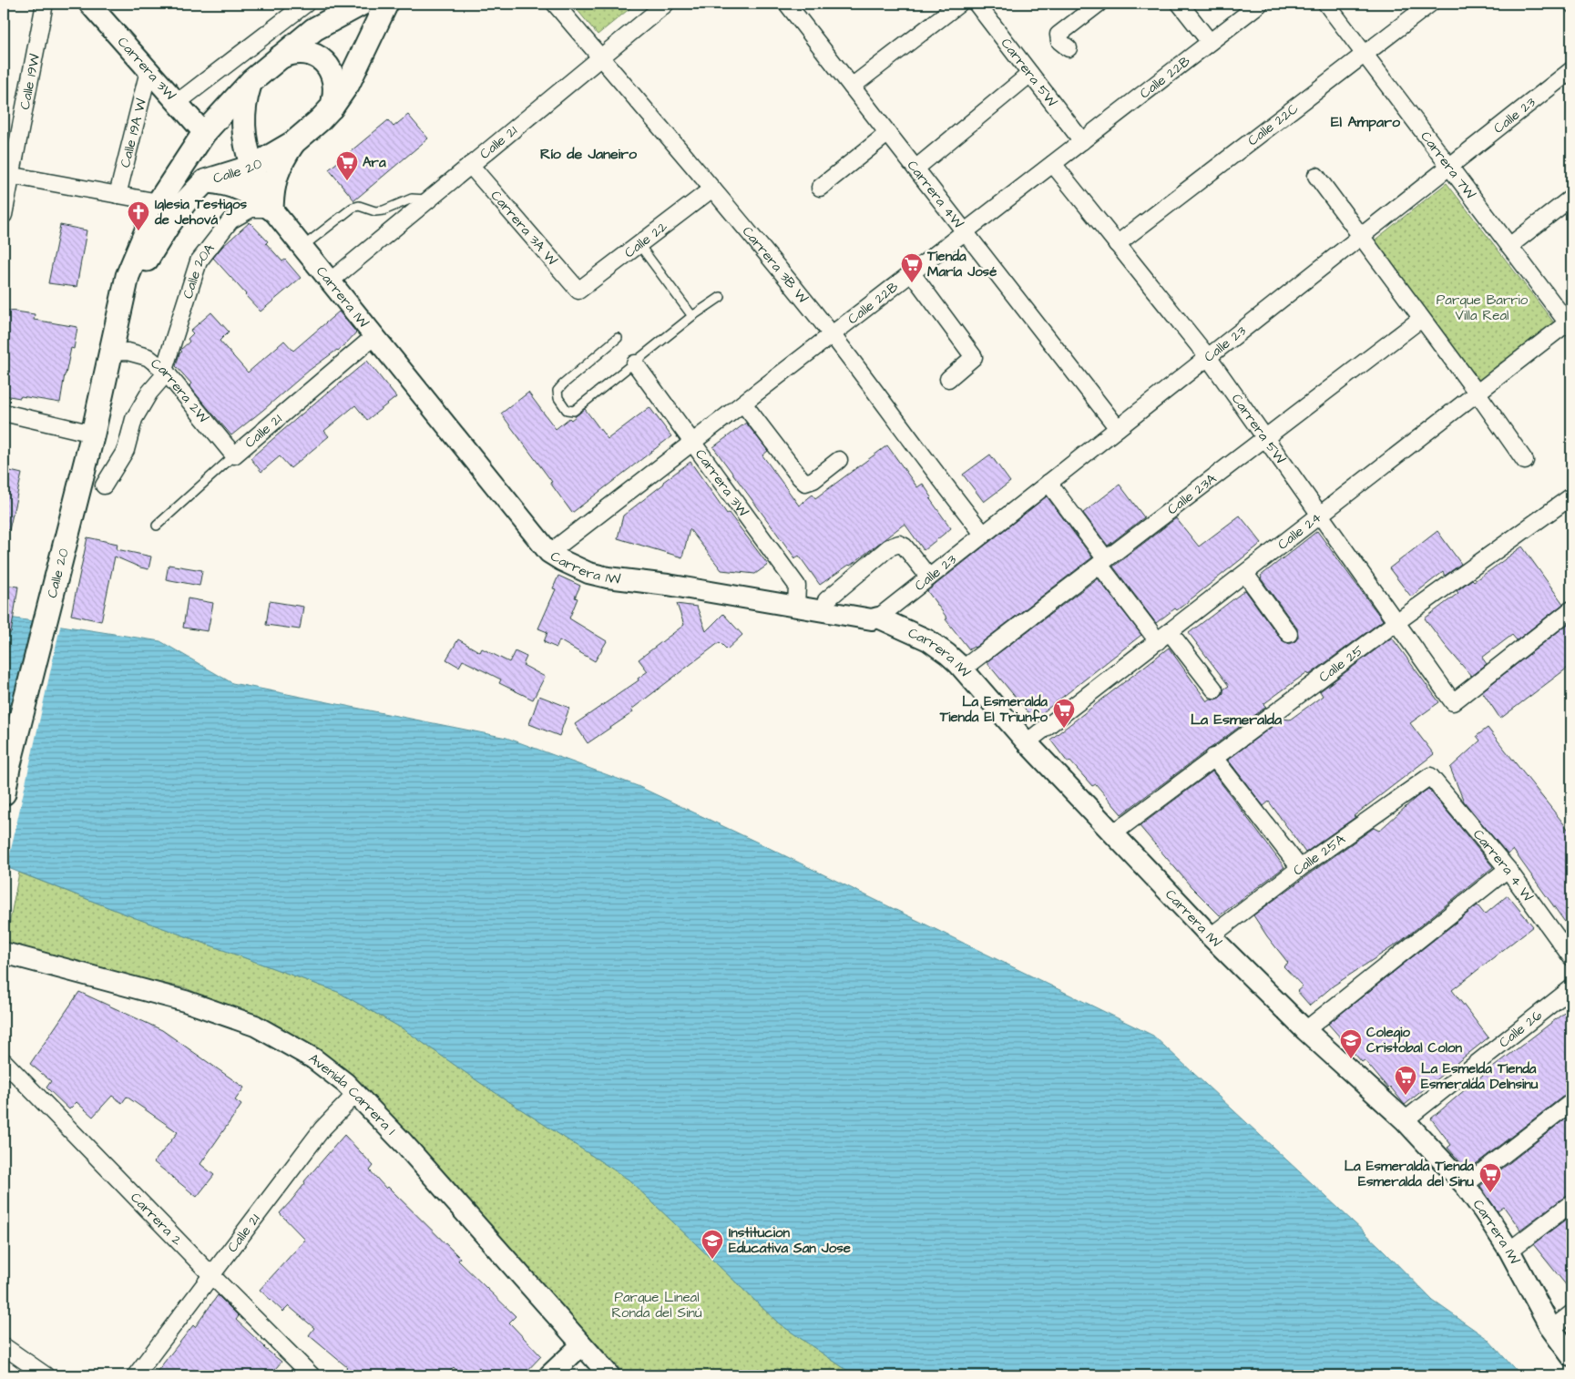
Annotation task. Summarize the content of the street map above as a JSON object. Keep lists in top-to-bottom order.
{
  "streets": {
    "main road": ["Calle 20"],
    "street": [
      "Carrera 3W",
      "Carrera 5W",
      "Calle 22B",
      "Calle 19W",
      "Calle 23",
      "Calle 22C",
      "Calle 19A W",
      "Calle 21",
      "Carrera 7W",
      "Carrera 4W",
      "Carrera 3A W",
      "Calle 22",
      "Carrera 3B W",
      "Calle 20A",
      "Carrera 1W",
      "Carrera 2W",
      "Calle 23A",
      "Calle 24",
      "Calle 25",
      "Calle 25A",
      "Carrera 4 W",
      "Calle 26",
      "Avenida Carrera 1",
      "Carrera 2"
    ]
  },
  "crossings": [
    ["Carrera 3W", "Calle 22B"],
    ["Carrera 3W", "Calle 19A W"],
    ["Carrera 3W", "Calle 20"],
    ["Carrera 3W", "Carrera 1W"],
    ["Carrera 5W", "Calle 22B"],
    ["Carrera 5W", "Calle 23"],
    ["Carrera 5W", "Calle 22C"],
    ["Carrera 5W", "Calle 23A"],
    ["Carrera 5W", "Calle 24"],
    ["Carrera 5W", "Calle 25"],
    ["Calle 22B", "Carrera 4W"],
    ["Calle 22B", "Carrera 3B W"],
    ["Calle 22B", "Carrera 1W"],
    ["Calle 23", "Carrera 7W"],
    ["Calle 23", "Carrera 4W"],
    ["Calle 23", "Carrera 3B W"],
    ["Calle 23", "Carrera 1W"],
    ["Calle 22C", "Carrera 7W"],
    ["Calle 21", "Carrera 3A W"],
    ["Calle 21", "Carrera 3B W"],
    ["Calle 21", "Carrera 1W"],
    ["Calle 21", "Carrera 2W"],
    ["Calle 21", "Avenida Carrera 1"],
    ["Calle 21", "Carrera 2"],
    ["Carrera 7W", "Calle 24"],
    ["Calle 20", "Carrera 1W"],
    ["Calle 20", "Carrera 2W"],
    ["Carrera 3A W", "Calle 22"],
    ["Calle 22", "Carrera 3B W"],
    ["Calle 20A", "Carrera 1W"],
    ["Calle 20A", "Carrera 2W"],
    ["Carrera 1W", "Calle 23A"],
    ["Carrera 1W", "Calle 24"],
    ["Carrera 1W", "Calle 25"],
    ["Carrera 1W", "Calle 25A"],
    ["Carrera 1W", "Calle 26"],
    ["Calle 25A", "Carrera 4 W"]
  ],
  "districts": ["El Amparo", "Río de Janeiro", "La Esmeralda"],
  "parks": ["Parque Barrio Villa Real", "Parque Lineal Ronda del Sinú"],
  "places": {
    "supermarket": [
      "Ara",
      "Tienda María José",
      "La Esmeralda Tienda El Triunfo",
      "La Esmelda Tienda Esmeralda Delnsinu",
      "La Esmeralda Tienda Esmeralda del Sinu"
    ],
    "church": ["Iglesia Testigos de Jehová"],
    "school or university": ["Colegio Cristobal Colon", "Institucion Educativa San Jose"]
  }
}
